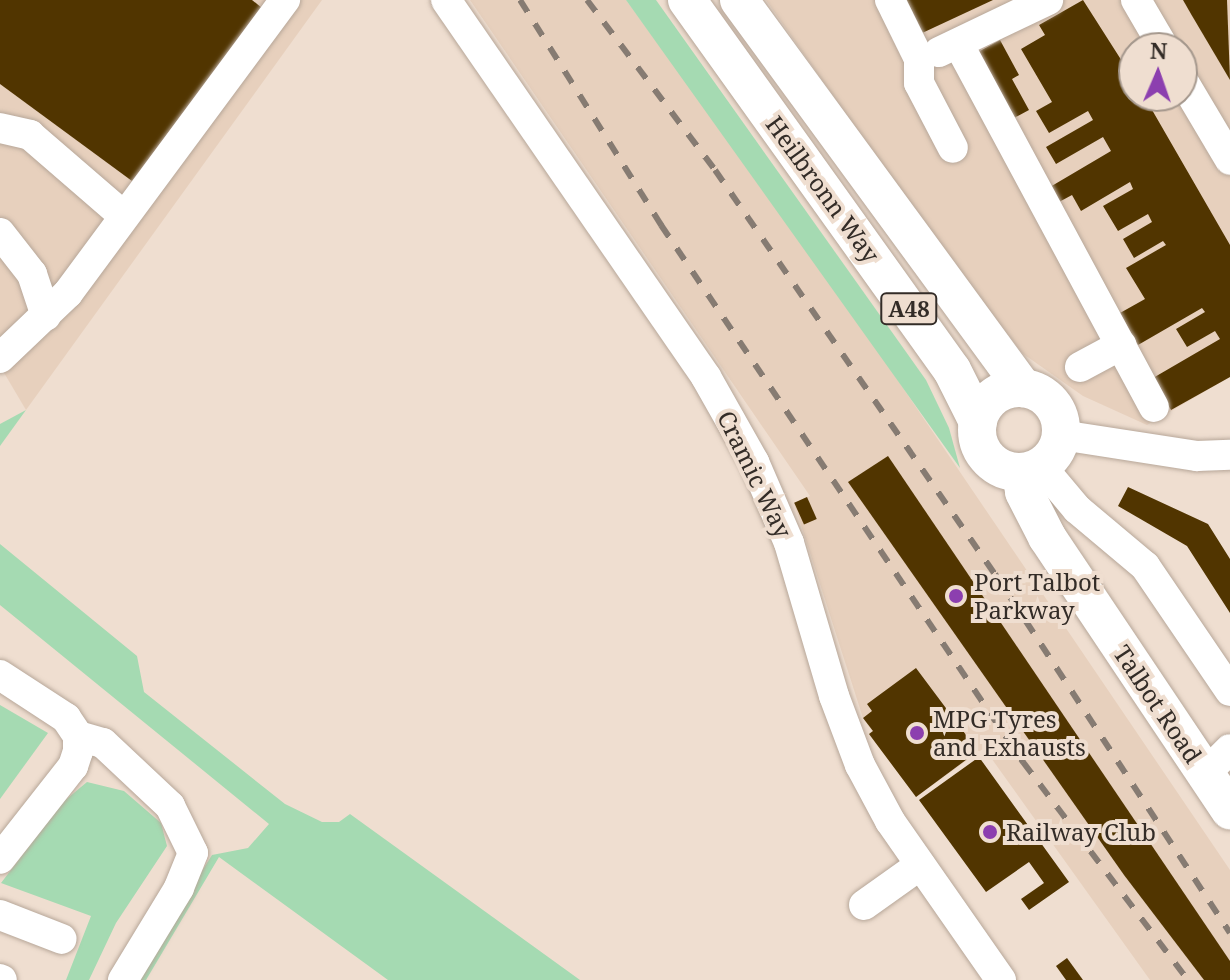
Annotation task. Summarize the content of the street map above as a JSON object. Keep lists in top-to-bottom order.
{
  "streets": {
    "main road": ["Heilbronn Way", "A48", "Talbot Road"],
    "street": ["Cramic Way"]
  },
  "crossings": [
    ["Heilbronn Way", "Talbot Road"]
  ],
  "places": ["Port Talbot Parkway", "MPG Tyres and Exhausts", "Railway Club"],
  "north": "top"
}
